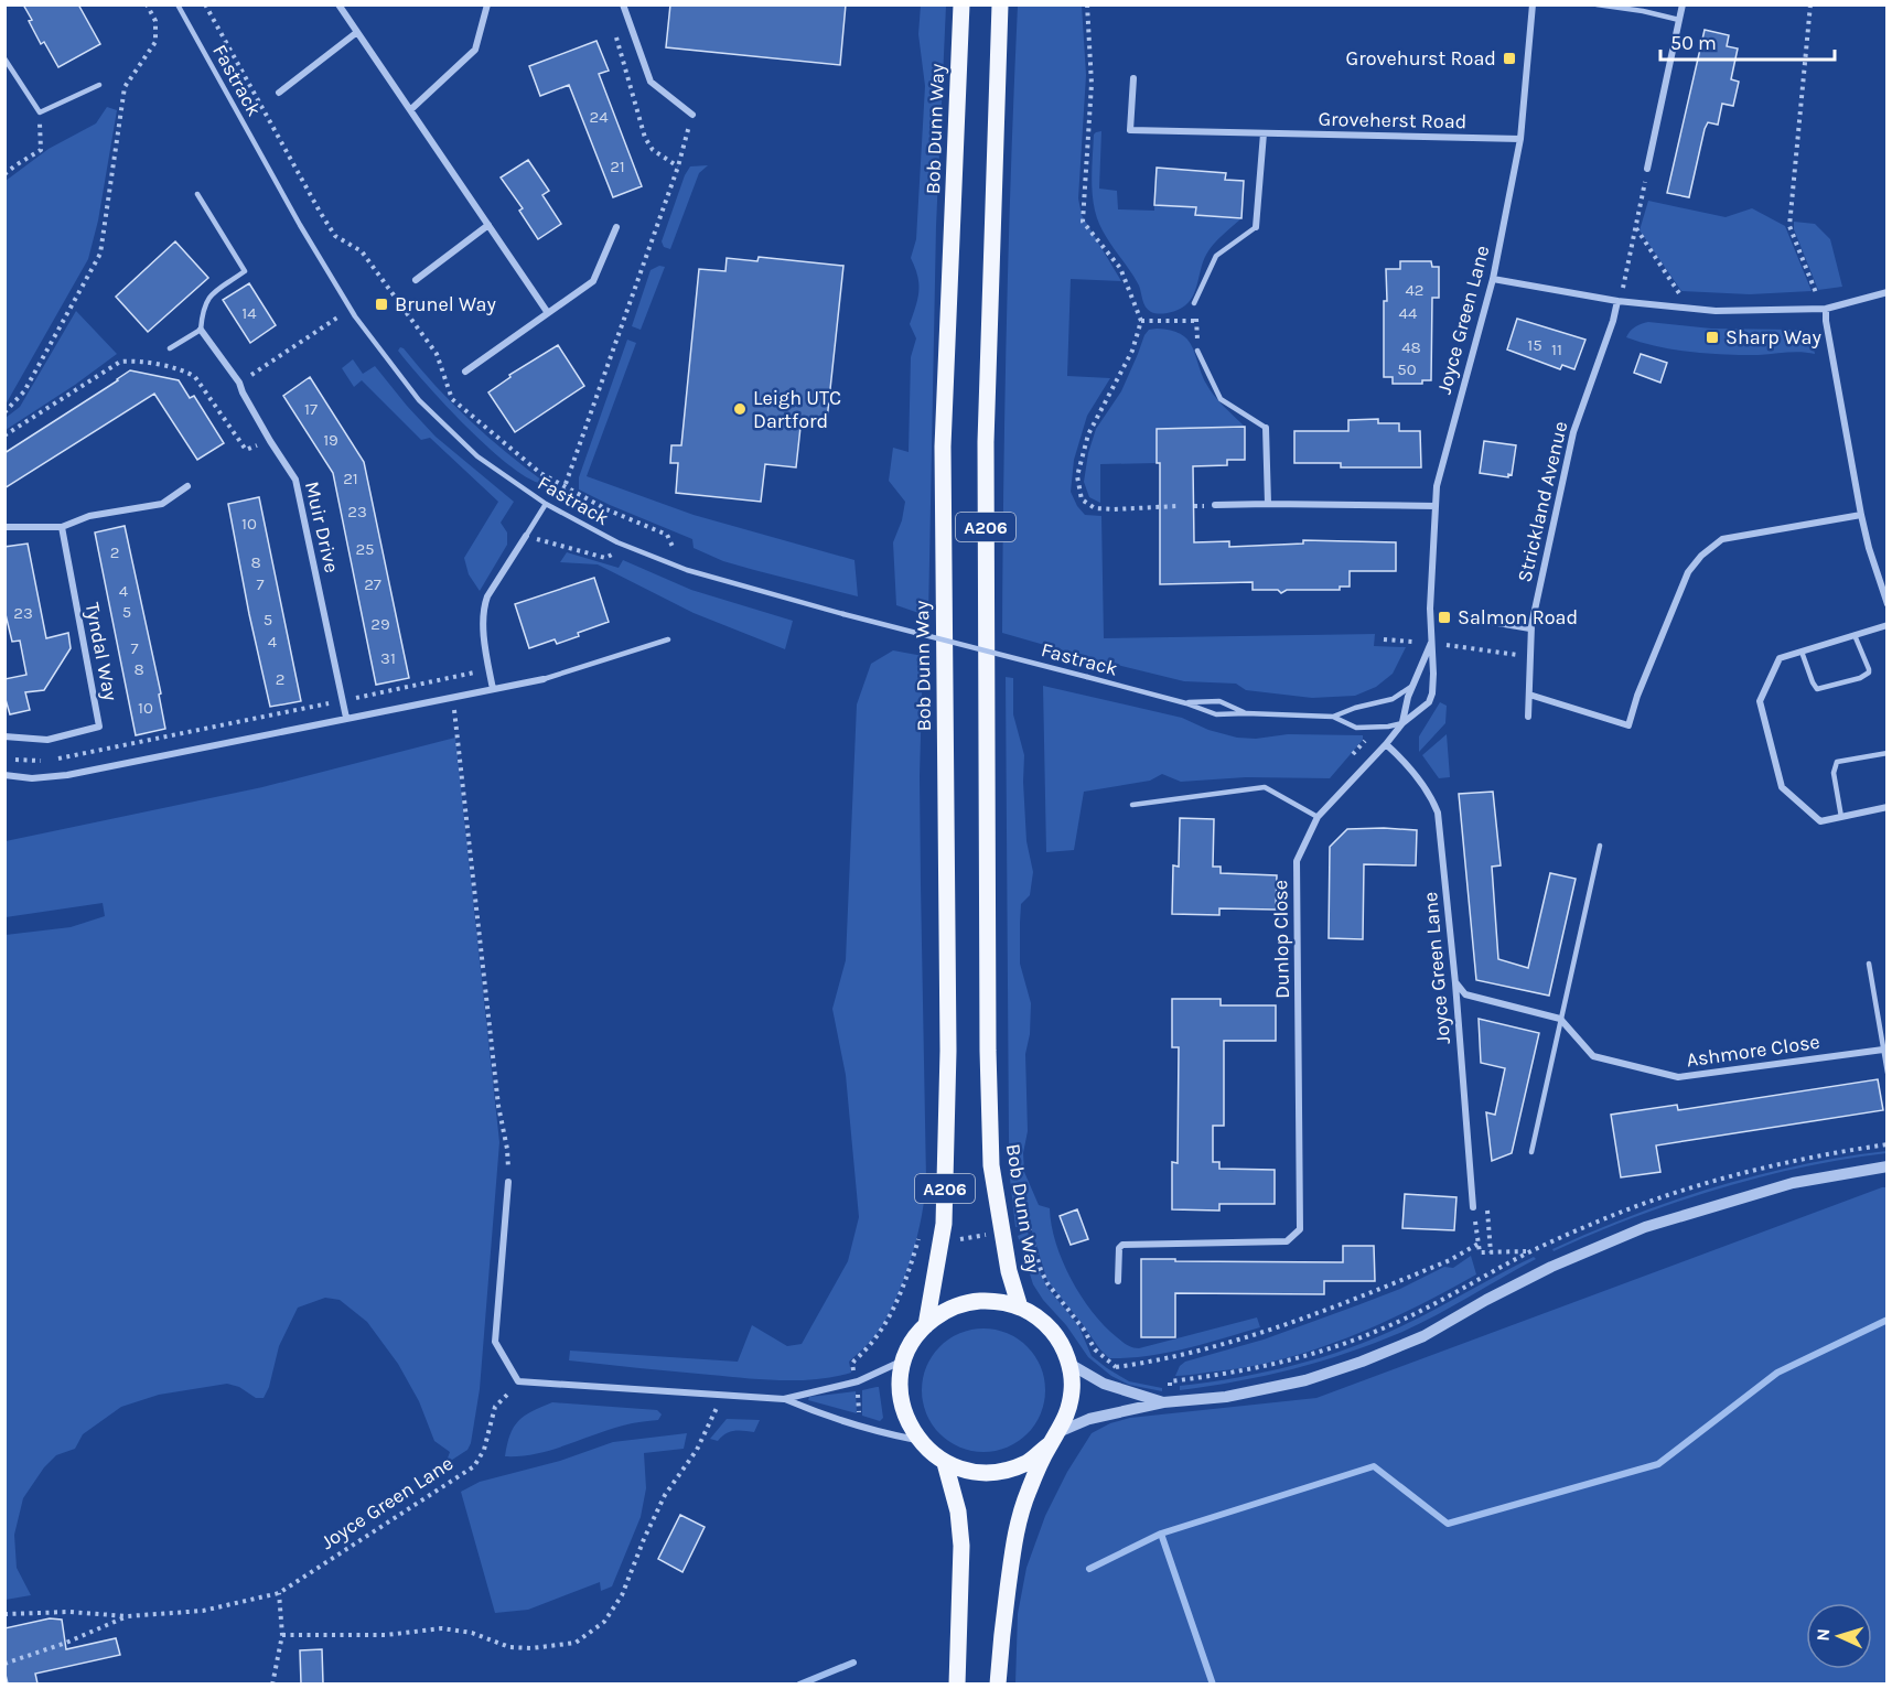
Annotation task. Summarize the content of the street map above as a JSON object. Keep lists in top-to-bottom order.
{
  "streets": {
    "main road": ["Bob Dunn Way", "A206"],
    "street": [
      "Groveherst Road",
      "Joyce Green Lane",
      "Strickland Avenue",
      "Muir Drive",
      "Tyndal Way",
      "Dunlop Close",
      "Ashmore Close"
    ],
    "lane": ["Fastrack"]
  },
  "crossings": [
    ["Groveherst Road", "Joyce Green Lane"],
    ["Joyce Green Lane", "Dunlop Close"]
  ],
  "places": {
    "transit": [
      "Grovehurst Road",
      "Brunel Way",
      "Sharp Way",
      "Salmon Road"
    ],
    "other": ["Leigh UTC Dartford"]
  },
  "house_numbers": [
    "24",
    "21",
    "42",
    "14",
    "44",
    "15",
    "48",
    "11",
    "50",
    "17",
    "19",
    "21",
    "23",
    "10",
    "25",
    "2",
    "8",
    "7",
    "27",
    "4",
    "5",
    "23",
    "5",
    "29",
    "4",
    "7",
    "31",
    "8",
    "2",
    "10"
  ],
  "scale_bar": "50 m",
  "north": "left"
}
